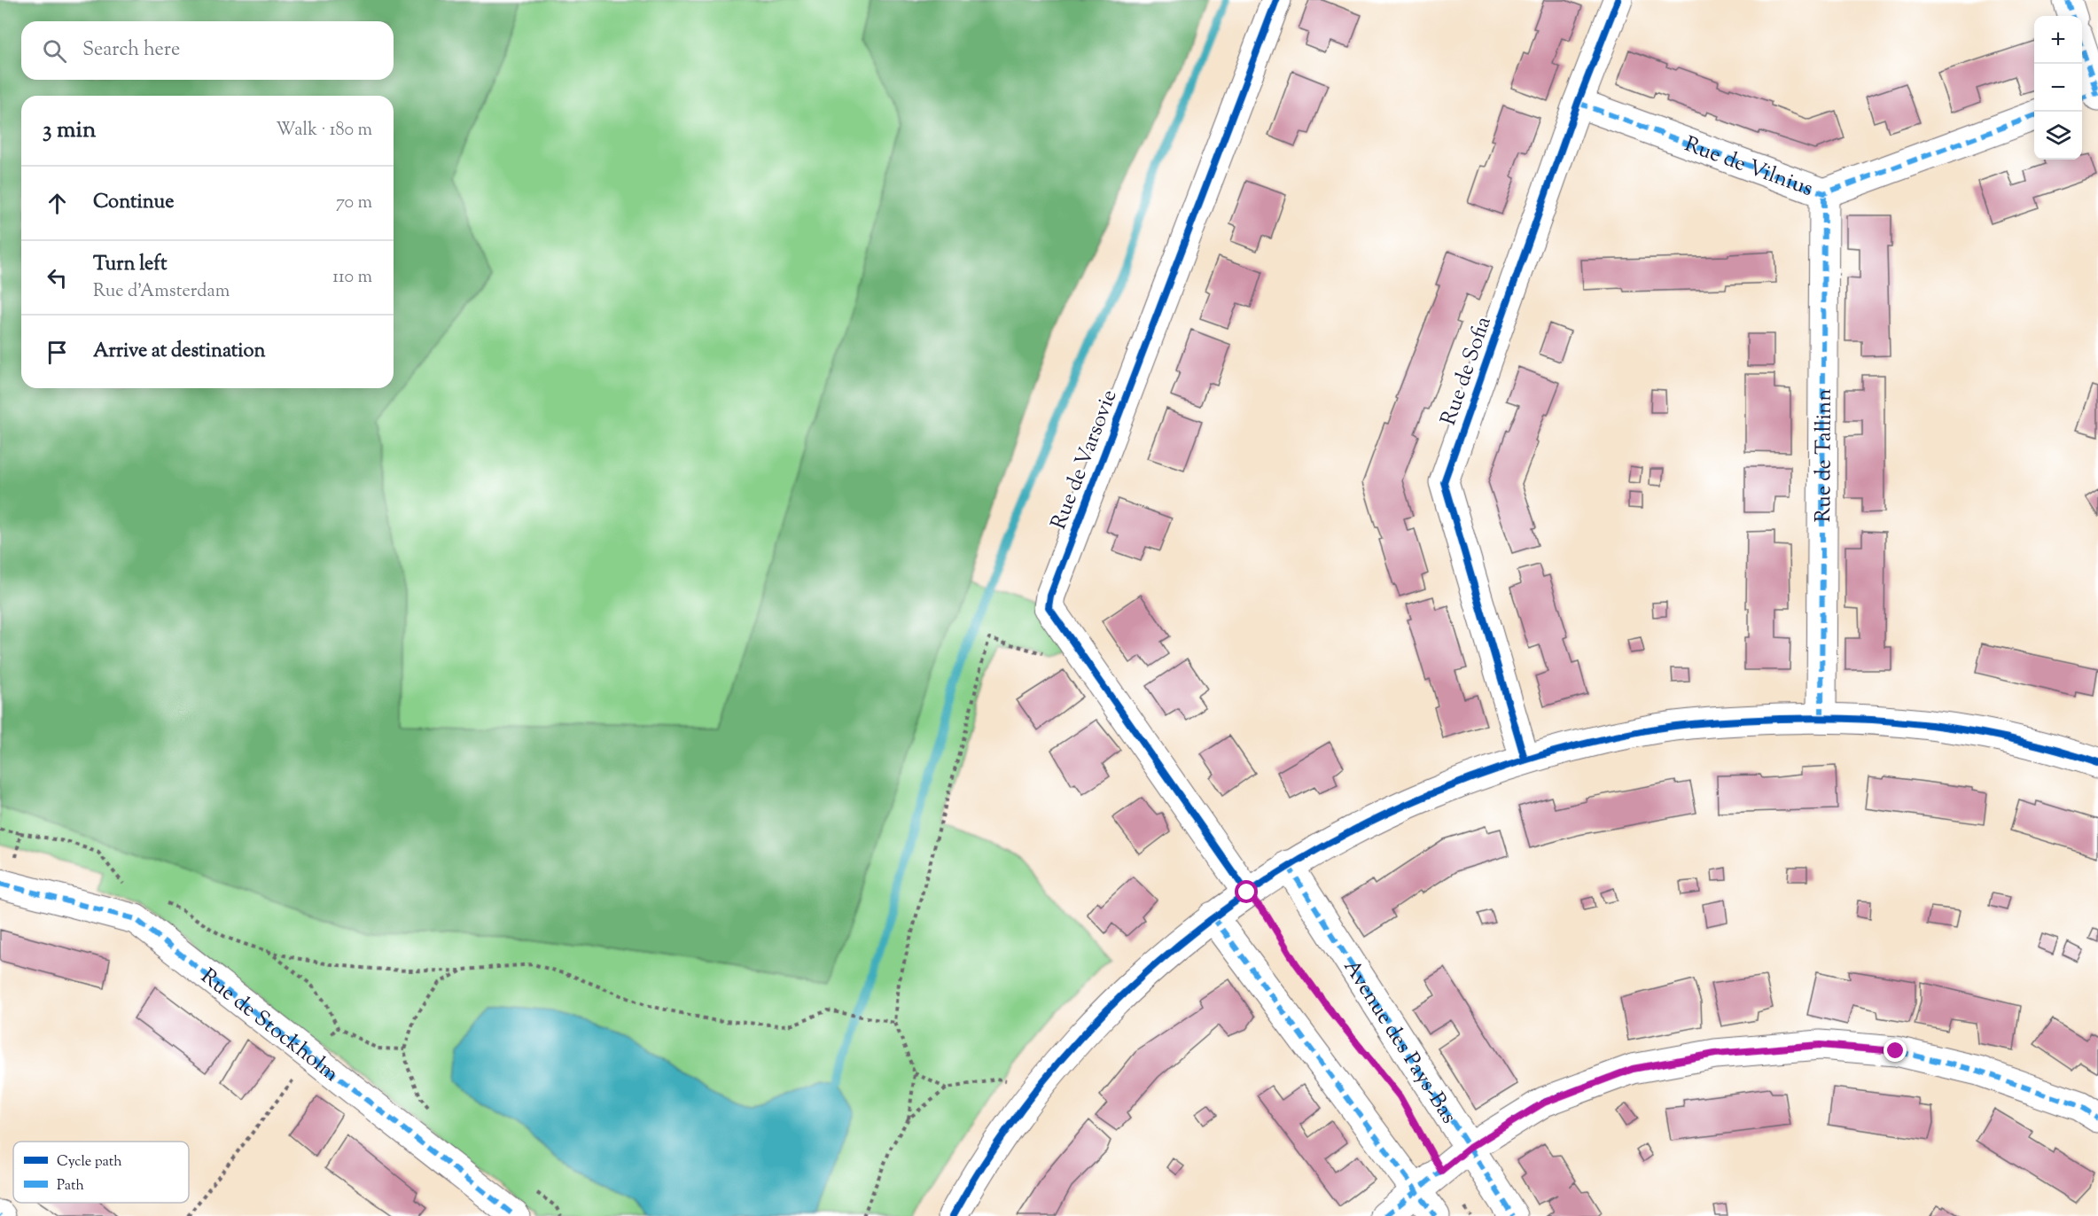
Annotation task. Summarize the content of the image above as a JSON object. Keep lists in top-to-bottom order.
{
  "streets": {
    "street": [
      "Rue de Vilnius",
      "Rue de Sofia",
      "Rue de Tallinn",
      "Rue de Varsovie",
      "Rue de Stockholm",
      "Avenue des Pays-Bas"
    ]
  },
  "crossings": [
    ["Rue de Vilnius", "Rue de Sofia"],
    ["Rue de Vilnius", "Rue de Tallinn"]
  ],
  "legend": ["Cycle path", "Path"],
  "page": {
    "map_buttons": ["+", "−"],
    "search": "Search here",
    "heading": ["3 min", "Walk · 180 m"],
    "list": [
      ["Continue", "70 m"],
      ["Turn left", "Rue d'Amsterdam", "110 m"],
      "Arrive at destination"
    ]
  }
}
